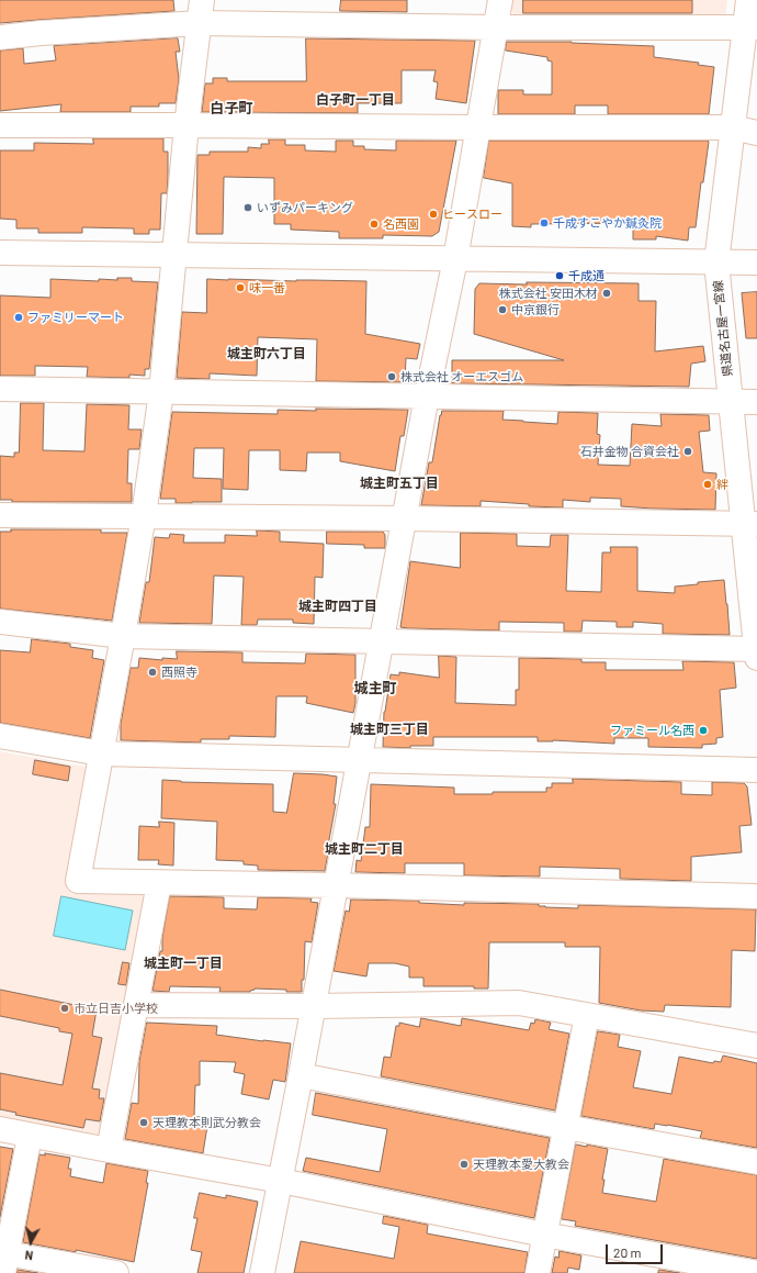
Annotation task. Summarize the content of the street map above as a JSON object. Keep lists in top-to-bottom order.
{
  "streets": {
    "street": ["県道名古屋一宮線"]
  },
  "districts": [
    "白子町一丁目",
    "白子町",
    "城主町六丁目",
    "城主町五丁目",
    "城主町四丁目",
    "城主町",
    "城主町三丁目",
    "城主町二丁目",
    "城主町一丁目"
  ],
  "places": [
    "いずみパーキング",
    "ヒースロー",
    "千成すこやか鍼灸院",
    "名西園",
    "千成通",
    "味一番",
    "株式会社 安田木材",
    "中京銀行",
    "ファミリーマート",
    "株式会社 オーエスゴム",
    "石井金物 合資会社",
    "絆",
    "西照寺",
    "ファミール名西",
    "市立日吉小学校",
    "天理教本則武分教会",
    "天理教本愛大教会"
  ],
  "scale_bar": "20 m",
  "north": "bottom"
}
